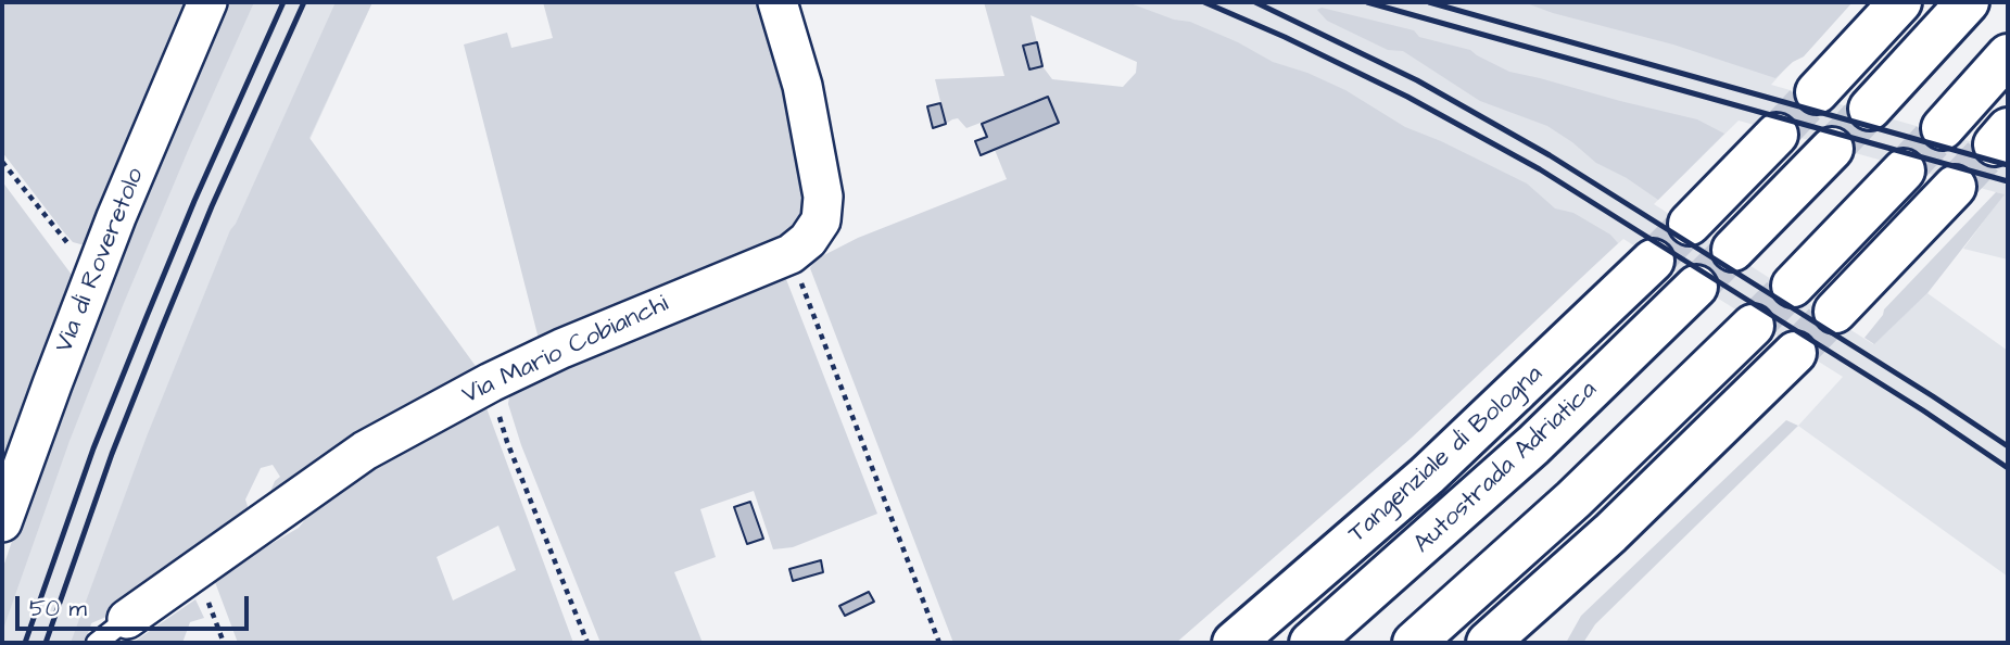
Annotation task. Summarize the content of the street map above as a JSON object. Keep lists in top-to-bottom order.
{
  "streets": {
    "highway": ["Tangenziale di Bologna", "Autostrada Adriatica"],
    "street": ["Via di Roveretolo", "Via Mario Cobianchi"]
  },
  "scale_bar": "50 m"
}
